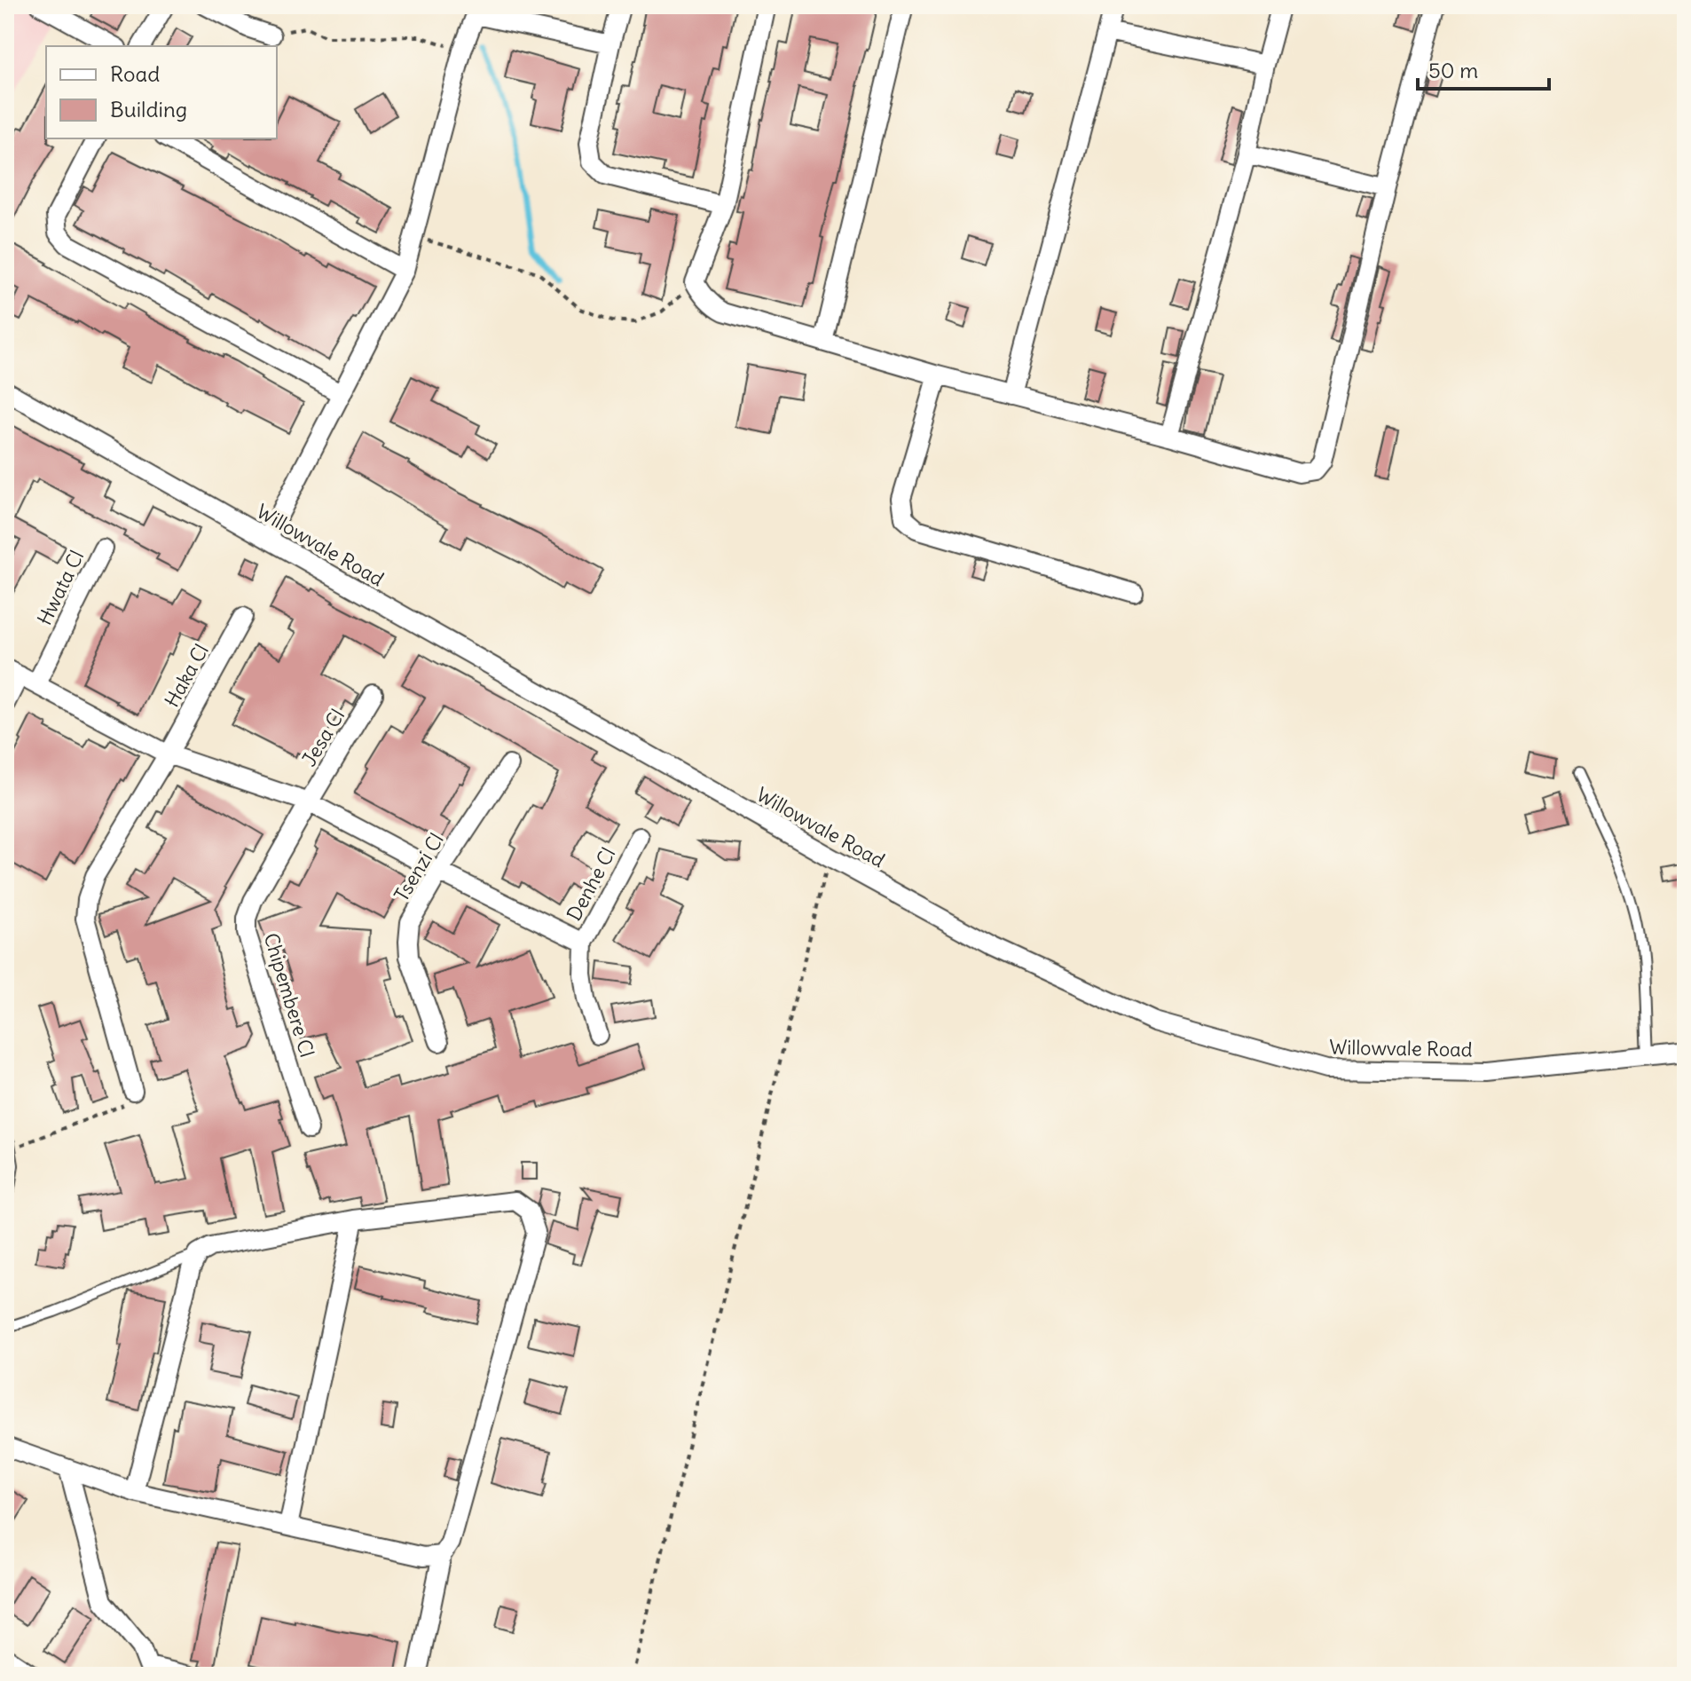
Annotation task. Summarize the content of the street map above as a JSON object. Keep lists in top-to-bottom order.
{
  "streets": {
    "street": [
      "Willowvale Road",
      "Hwata Cl",
      "Haka Cl",
      "Jesa Cl",
      "Tsenzi Cl",
      "Denhe Cl",
      "Chipembere Cl"
    ]
  },
  "crossings": [
    ["Jesa Cl", "Chipembere Cl"]
  ],
  "legend": ["Road", "Building"],
  "scale_bar": "50 m"
}
